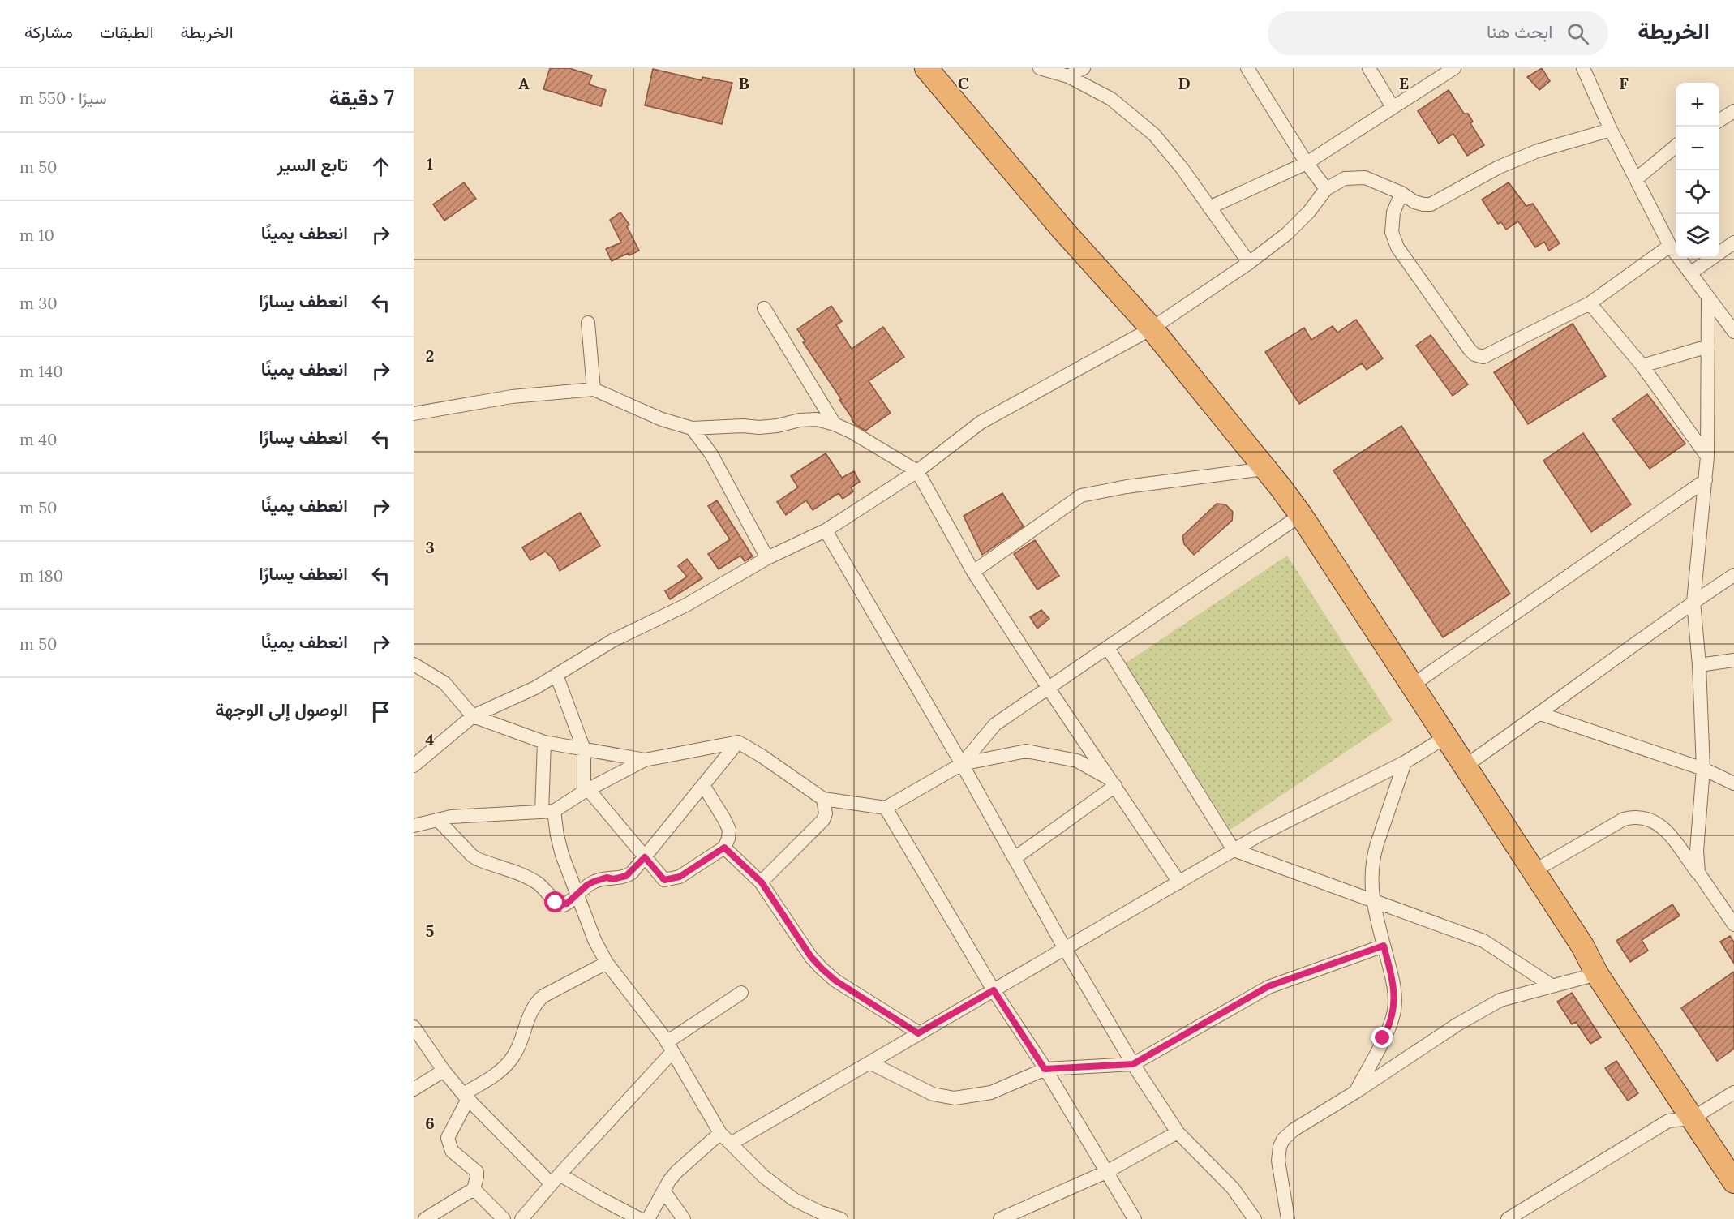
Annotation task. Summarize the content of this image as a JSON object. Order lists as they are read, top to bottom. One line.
{"page":{"header":"الخريطة","search":"ابحث هنا","nav":["الخريطة","الطبقات","مشاركة"],"heading":["7 دقيقة","سيرًا · 550 m"],"map_buttons":["+","−"],"list":[["تابع السير","50 m"],["انعطف يمينًا","10 m"],["انعطف يسارًا","30 m"],["انعطف يمينًا","140 m"],["انعطف يسارًا","40 m"],["انعطف يمينًا","50 m"],["انعطف يسارًا","180 m"],["انعطف يمينًا","50 m"],"الوصول إلى الوجهة"]},"grid":{"columns":["A","B","C","D","E","F"],"rows":["1","2","3","4","5","6"]}}
